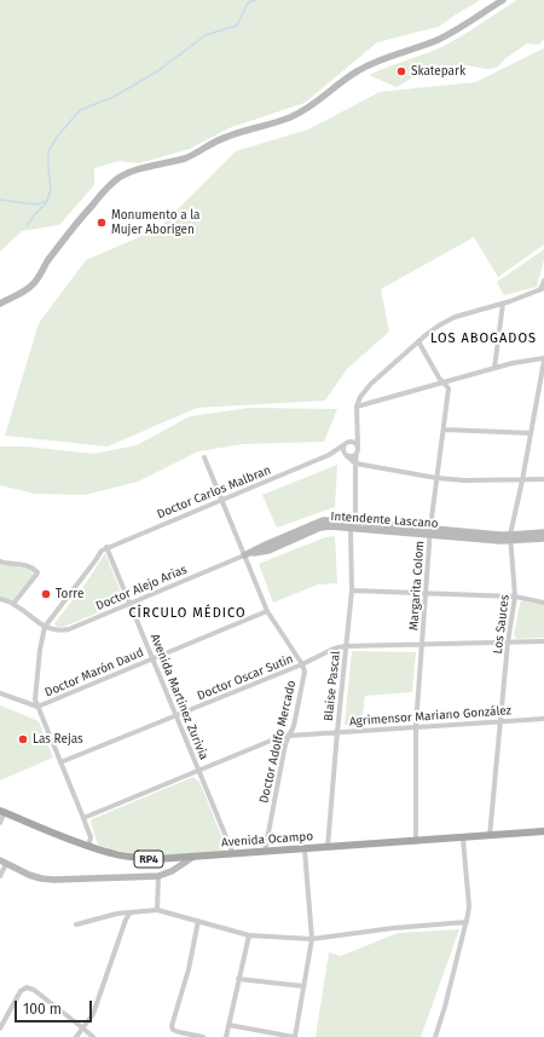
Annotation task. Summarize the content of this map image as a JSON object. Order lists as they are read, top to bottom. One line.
{"streets":{"main road":["Intendente Lascano","Avenida Ocampo","RP4"],"street":["Doctor Carlos Malbran","Margarita Colom","Doctor Alejo Arias","Los Sauces","Doctor Marón Daud","Doctor Oscar Sutin","Blaise Pascal","Avenida Martinez Zurivia","Agrimensor Mariano González","Doctor Adolfo Mercado"]},"crossings":[["Doctor Carlos Malbran","Avenida Martinez Zurivia"],["Intendente Lascano","Margarita Colom"],["Intendente Lascano","Doctor Alejo Arias"],["Intendente Lascano","Los Sauces"],["Intendente Lascano","Blaise Pascal"],["Margarita Colom","Doctor Oscar Sutin"],["Margarita Colom","Agrimensor Mariano González"],["Margarita Colom","Avenida Ocampo"],["Doctor Alejo Arias","Avenida Martinez Zurivia"],["Los Sauces","Doctor Oscar Sutin"],["Los Sauces","Agrimensor Mariano González"],["Los Sauces","Avenida Ocampo"],["Doctor Marón Daud","Avenida Martinez Zurivia"],["Doctor Oscar Sutin","Blaise Pascal"],["Doctor Oscar Sutin","Avenida Martinez Zurivia"],["Doctor Oscar Sutin","Doctor Adolfo Mercado"],["Blaise Pascal","Agrimensor Mariano González"],["Blaise Pascal","Avenida Ocampo"],["Avenida Martinez Zurivia","Agrimensor Mariano González"],["Avenida Martinez Zurivia","Avenida Ocampo"],["Agrimensor Mariano González","Doctor Adolfo Mercado"],["Doctor Adolfo Mercado","Avenida Ocampo"]],"districts":["LOS ABOGADOS","CÍRCULO MÉDICO"],"places":["Skatepark","Monumento a la Mujer Aborigen","Torre","Las Rejas"],"scale_bar":"100 m"}
